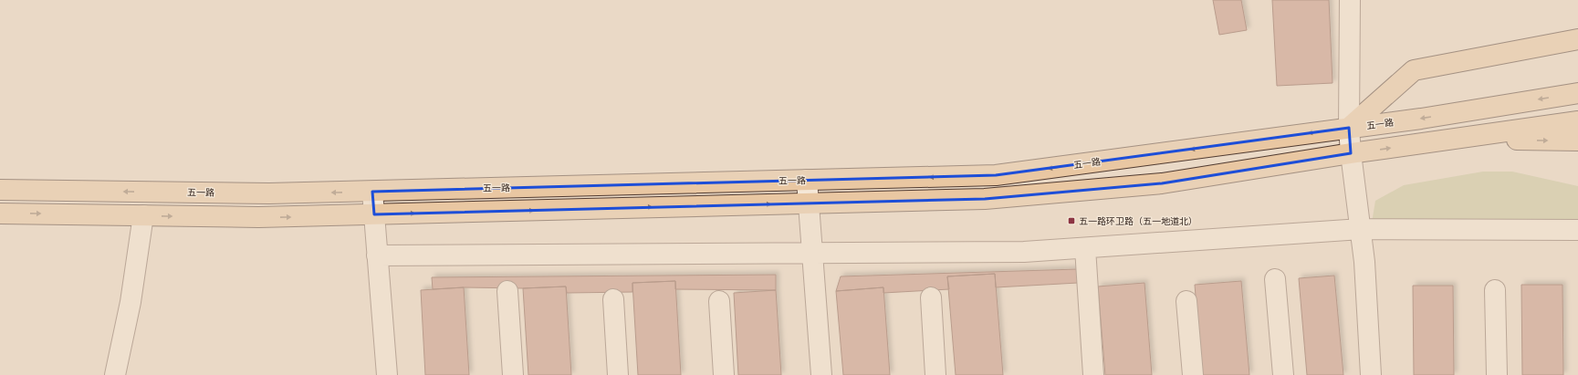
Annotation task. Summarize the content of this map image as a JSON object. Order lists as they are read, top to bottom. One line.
{"streets":{"main road":["五一路"]},"places":{"transit":["五一路环卫路（五一地道北）"]}}
